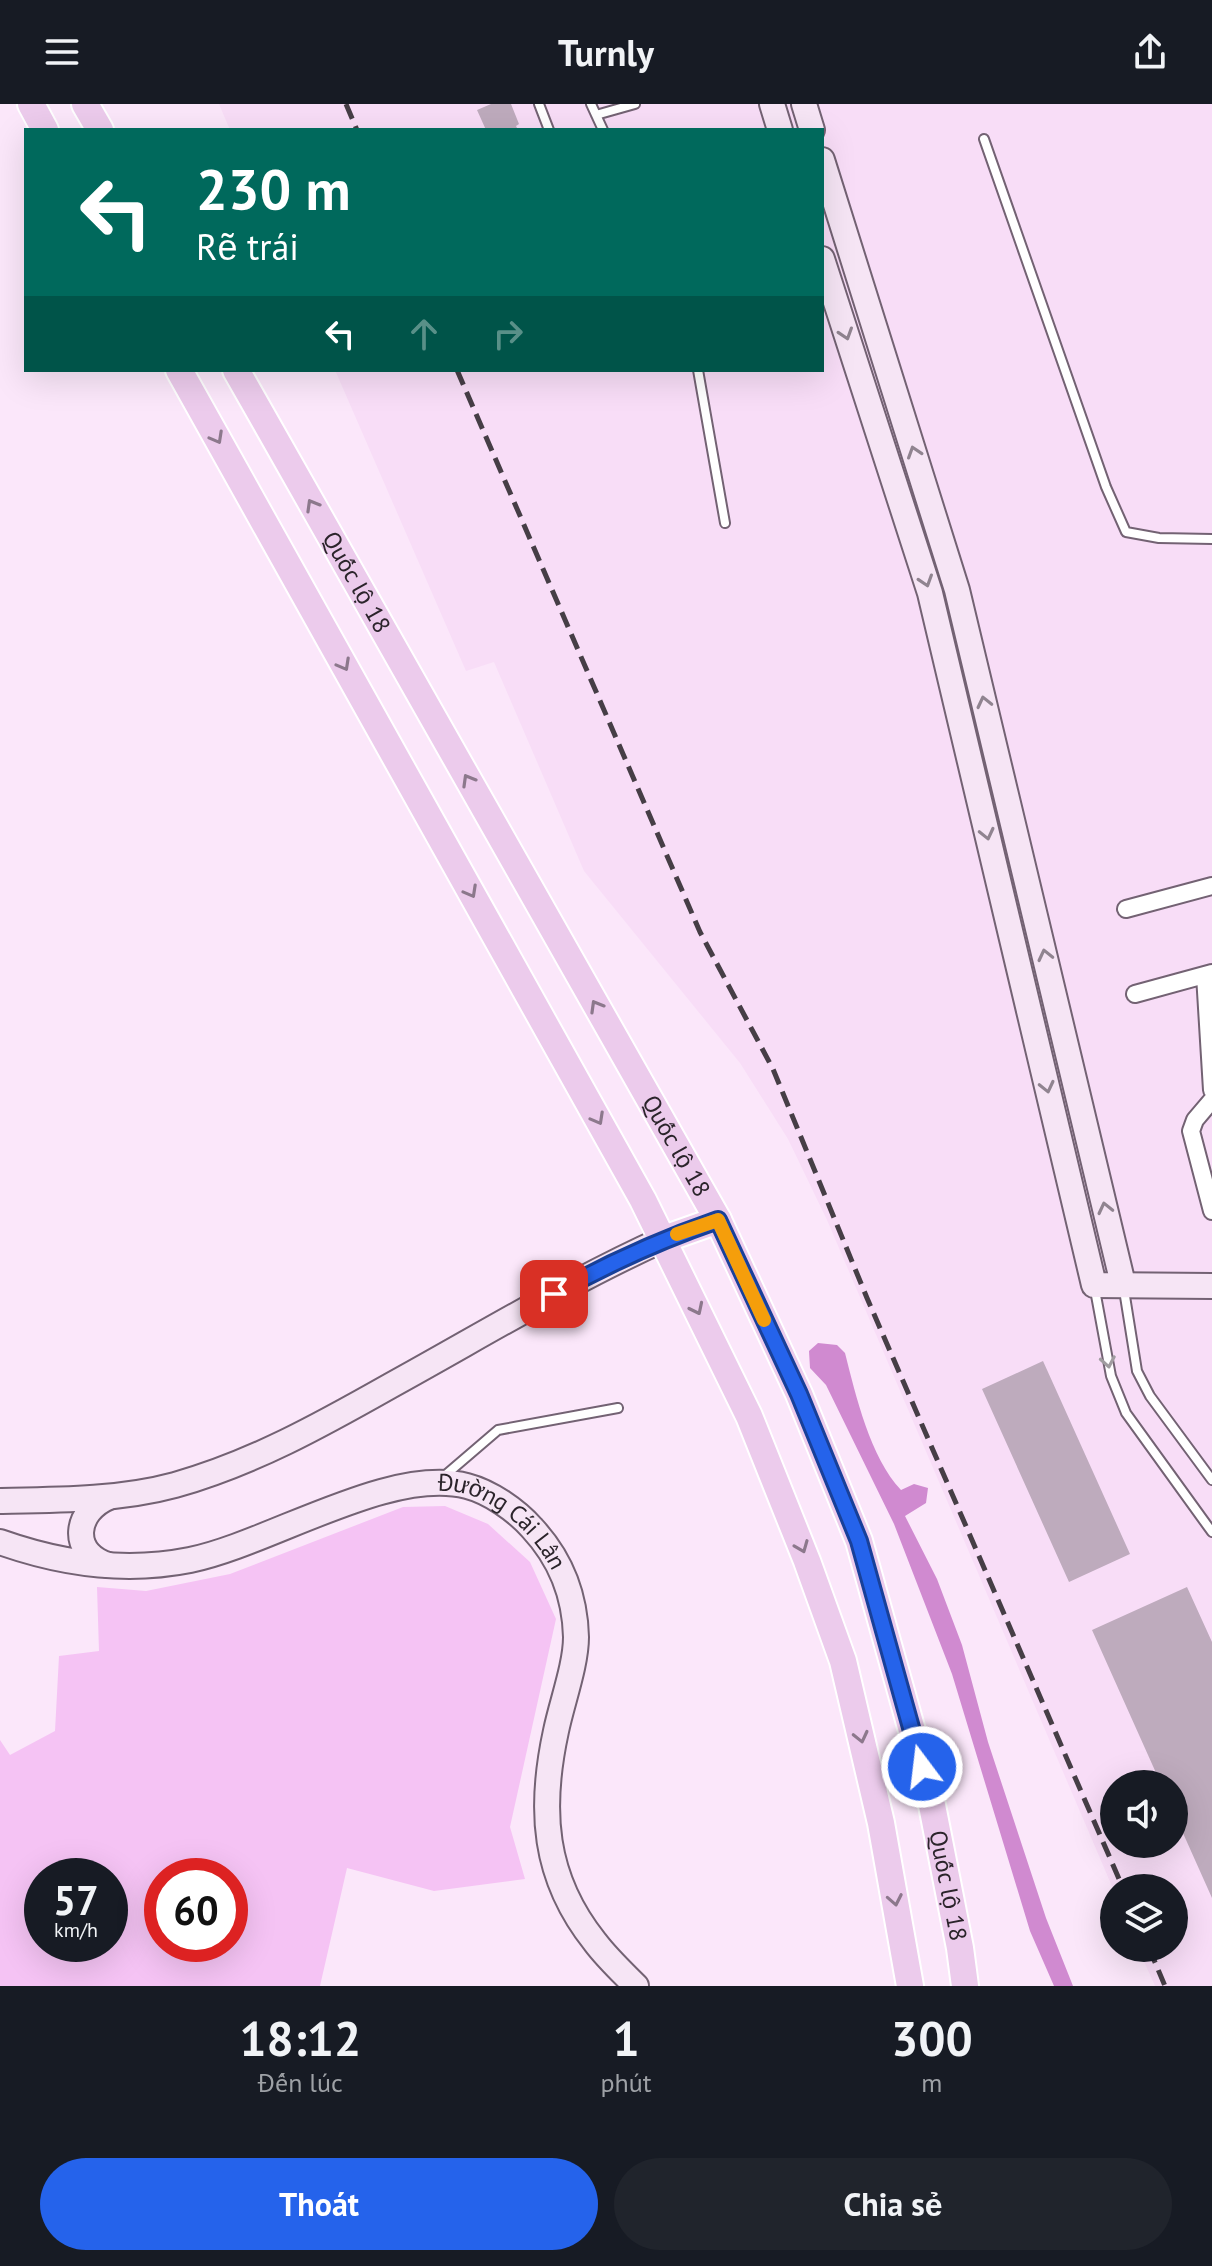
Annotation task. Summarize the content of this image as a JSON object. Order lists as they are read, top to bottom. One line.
{"streets":{"main road":["Quốc lộ 18","Đường Cái Lân"]},"page":{"header":"Turnly","turn":["230 m","Rẽ trái"],"speed":"57 km/h","limit":"60","eta":["18:12","Đến lúc","1","phút","300","m"],"buttons":["Thoát","Chia sẻ"]}}
